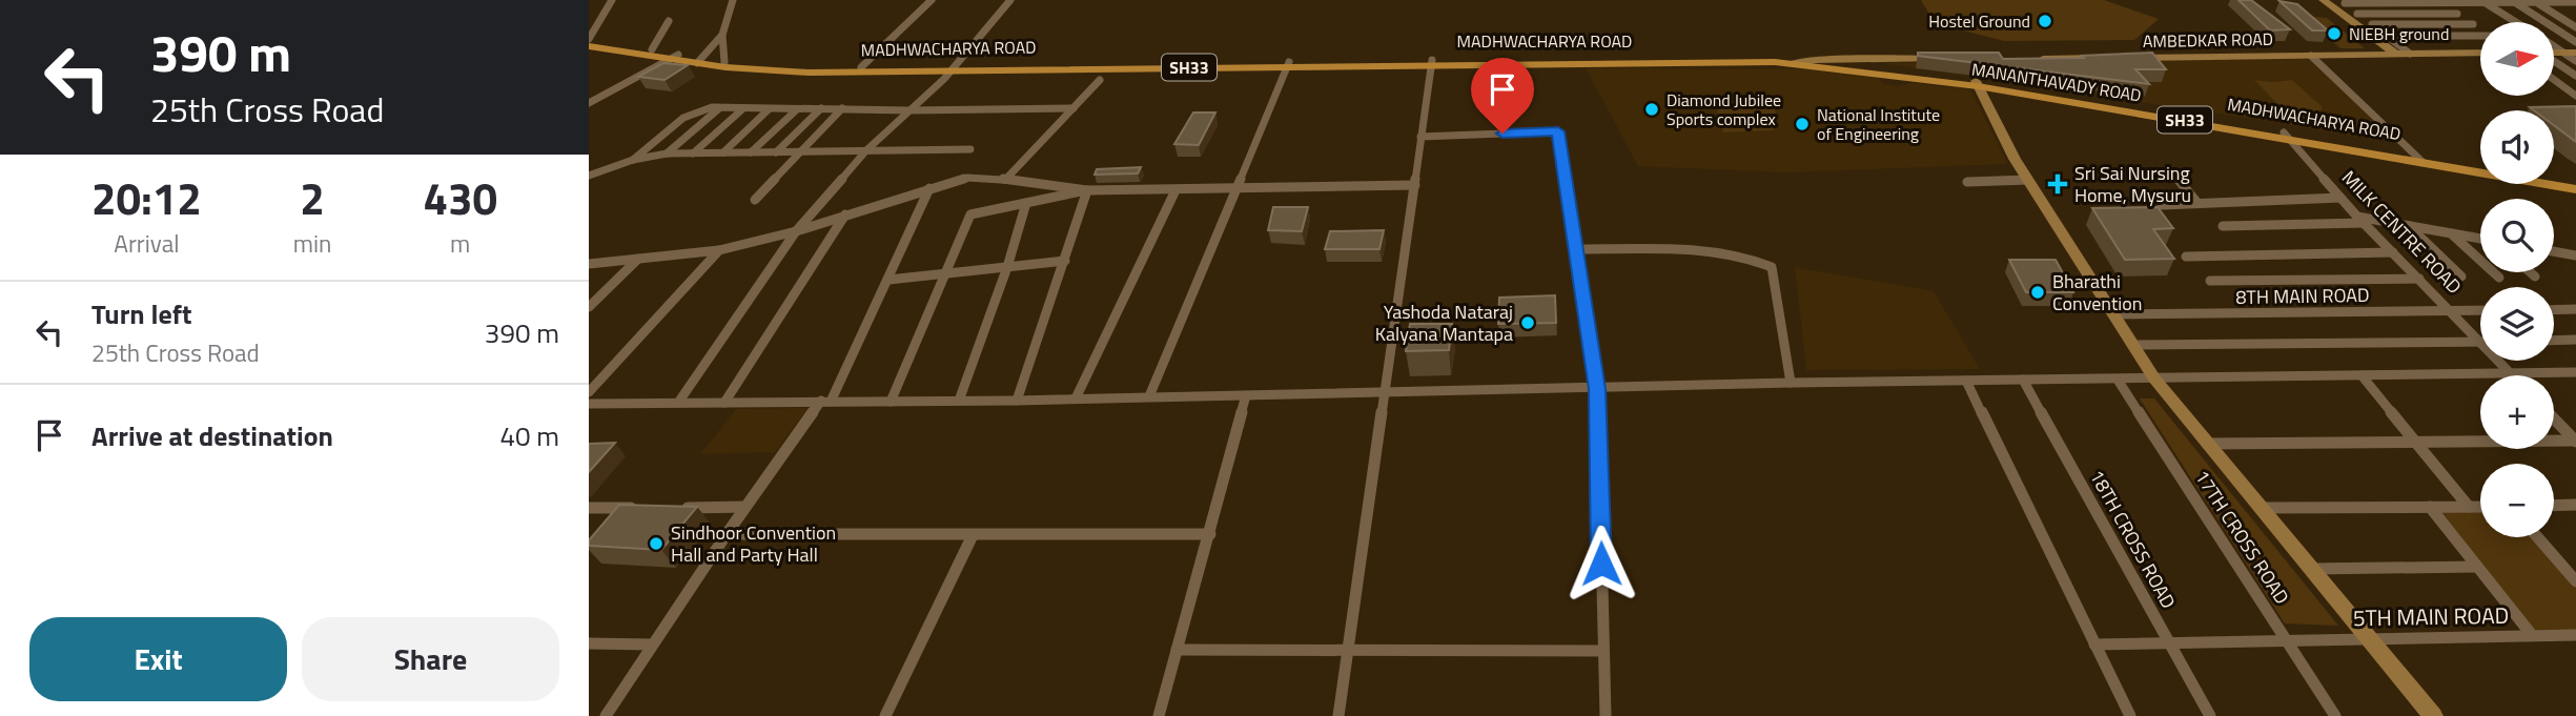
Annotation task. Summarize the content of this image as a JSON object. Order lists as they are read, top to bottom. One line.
{"streets":{"main road":["MADHWACHARYA ROAD","SH33","MANANTHAVADY ROAD"],"street":["AMBEDKAR ROAD","MILK CENTRE ROAD","8TH MAIN ROAD","17TH CROSS ROAD","18TH CROSS ROAD","5TH MAIN ROAD"]},"crossings":[["MADHWACHARYA ROAD","MANANTHAVADY ROAD"],["MANANTHAVADY ROAD","MILK CENTRE ROAD"],["MILK CENTRE ROAD","8TH MAIN ROAD"],["17TH CROSS ROAD","5TH MAIN ROAD"],["18TH CROSS ROAD","5TH MAIN ROAD"]],"places":{"other":["Hostel Ground","NIEBH ground","Diamond Jubilee Sports complex","National Institute of Engineering","Bharathi Convention","Yashoda Nataraj Kalyana Mantapa","Sindhoor Convention Hall and Party Hall"],"health":["Sri Sai Nursing Home, Mysuru"]},"north":"right","page":{"turn":["390 m","25th Cross Road"],"map_buttons":["+","−"],"eta":["20:12","Arrival","2","min","430","m"],"list":[{"name":"Turn left","note":"25th Cross Road","value":"390 m"},{"name":"Arrive at destination","value":"40 m"}],"buttons":["Exit","Share"]}}
